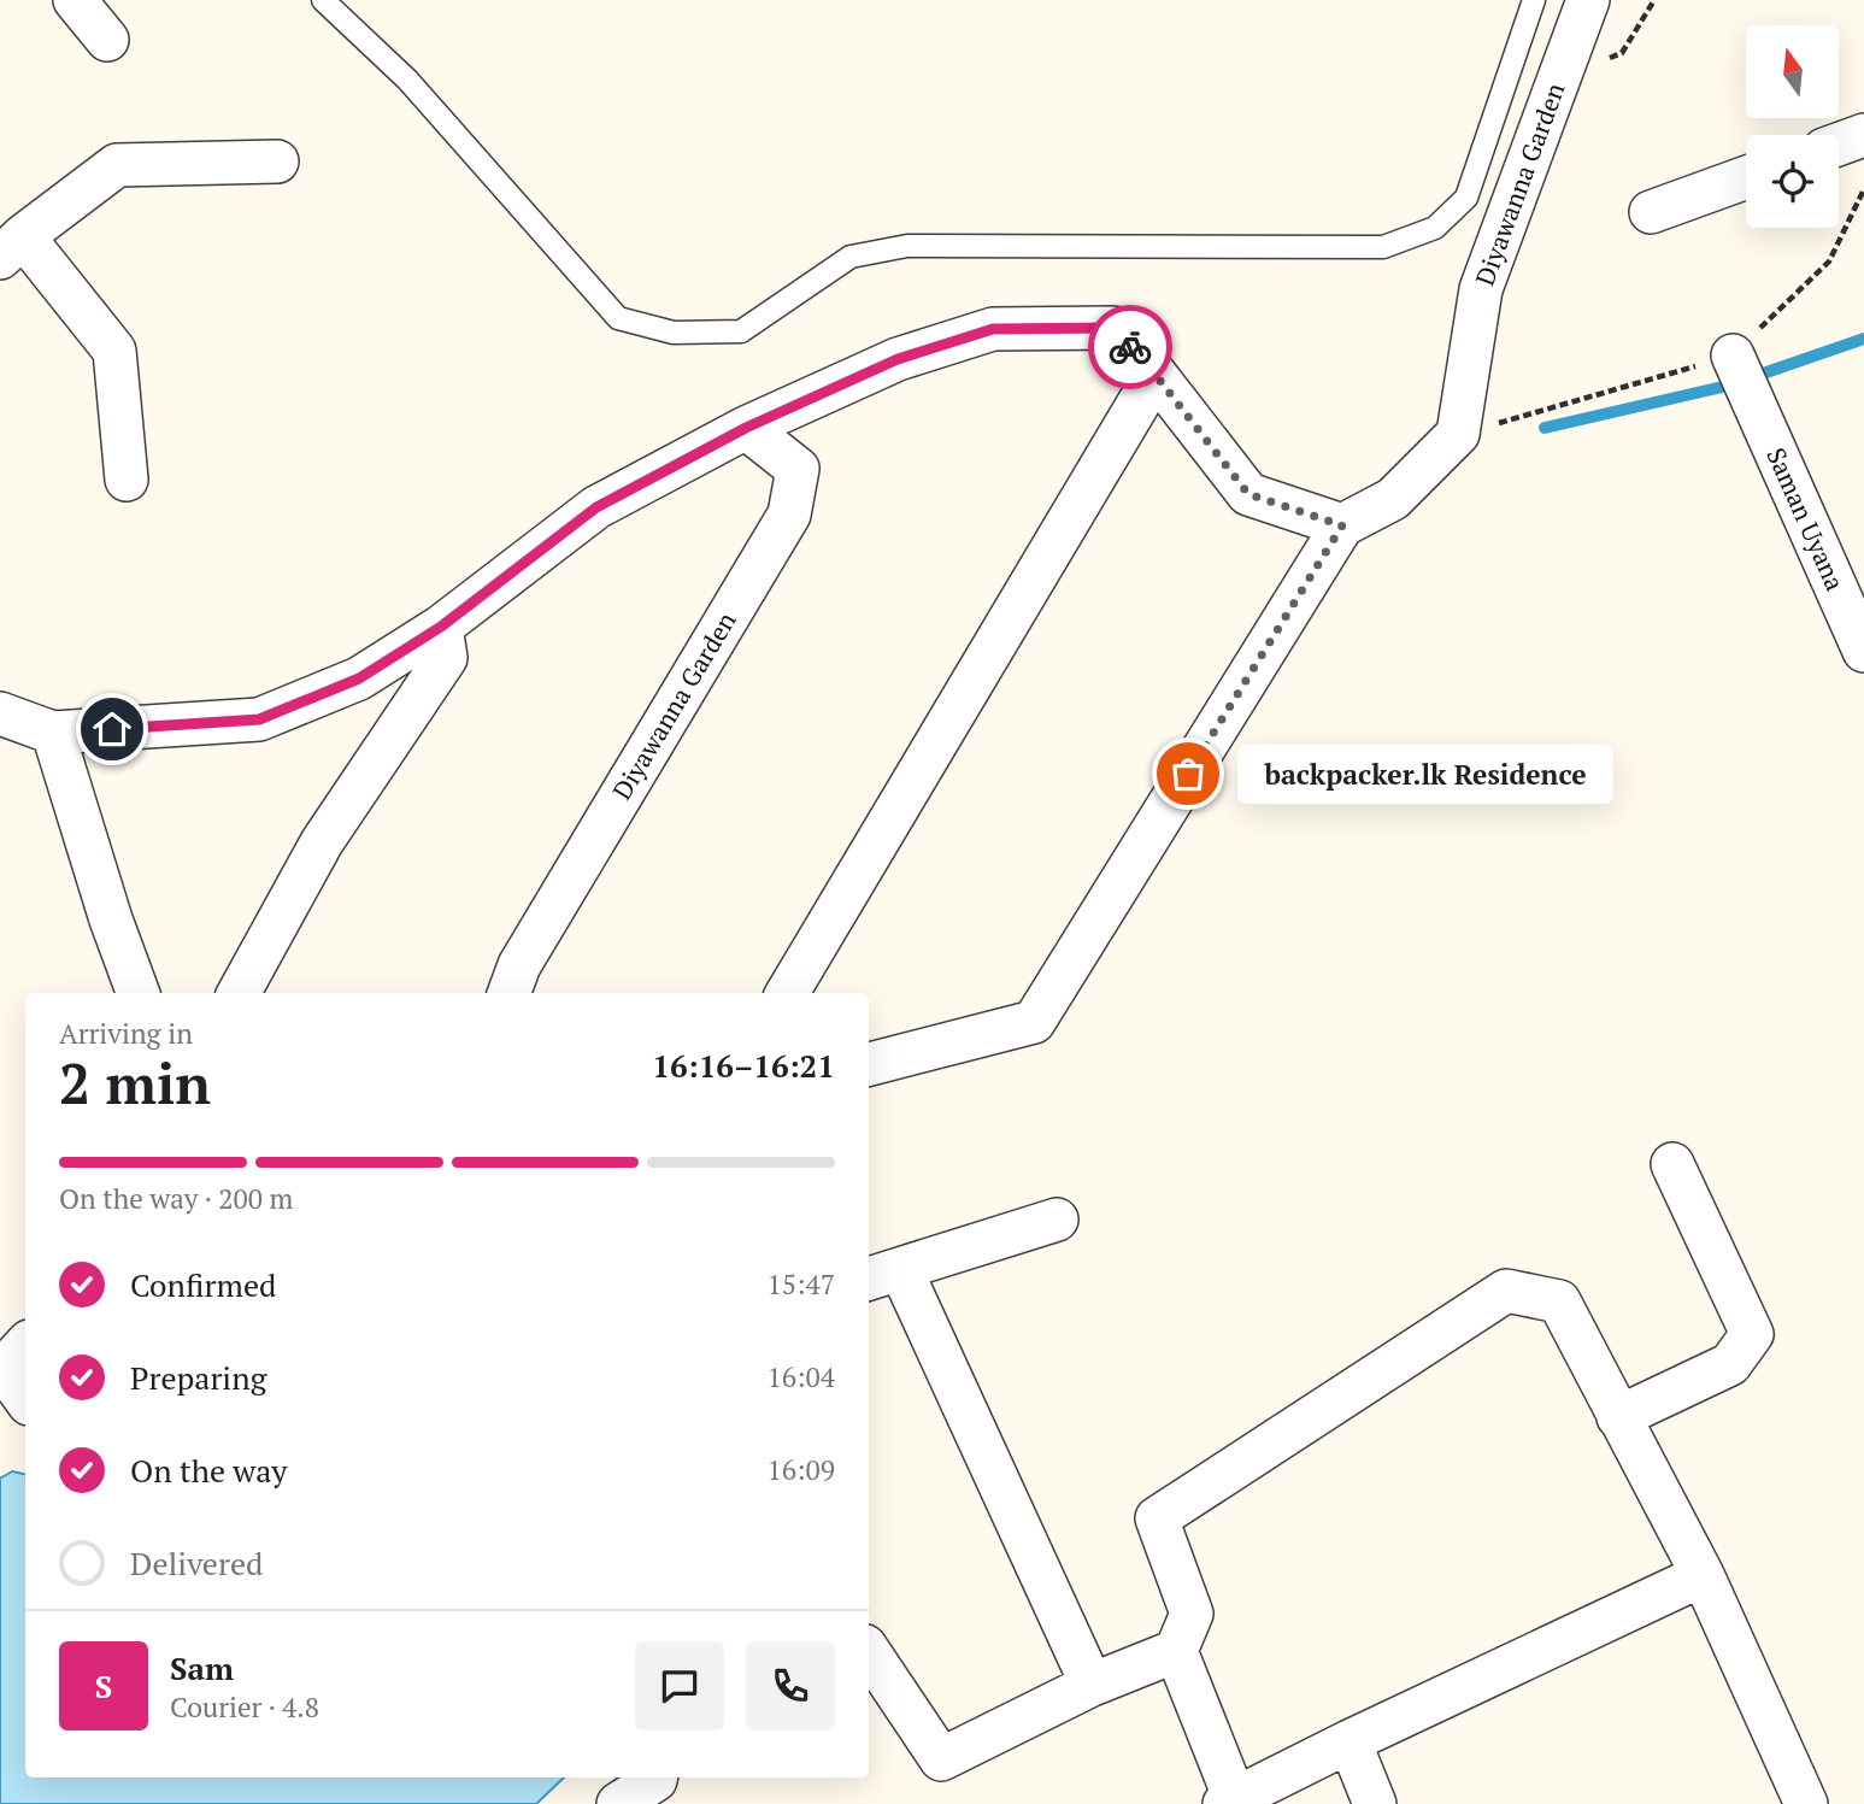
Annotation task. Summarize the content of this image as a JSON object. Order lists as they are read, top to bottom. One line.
{"streets":{"street":["Diyawanna Garden","Saman Uyana"]},"places":["backpacker.lk Residence"],"north":"top","page":{"bubble":"backpacker.lk Residence","heading":["2 min","Arriving in","16:16–16:21"],"panel":["Sam","Courier · 4.8"],"bar":"On the way · 200 m","list":[["Confirmed","15:47"],["Preparing","16:04"],["On the way","16:09"],"Delivered"],"round":"S"}}
